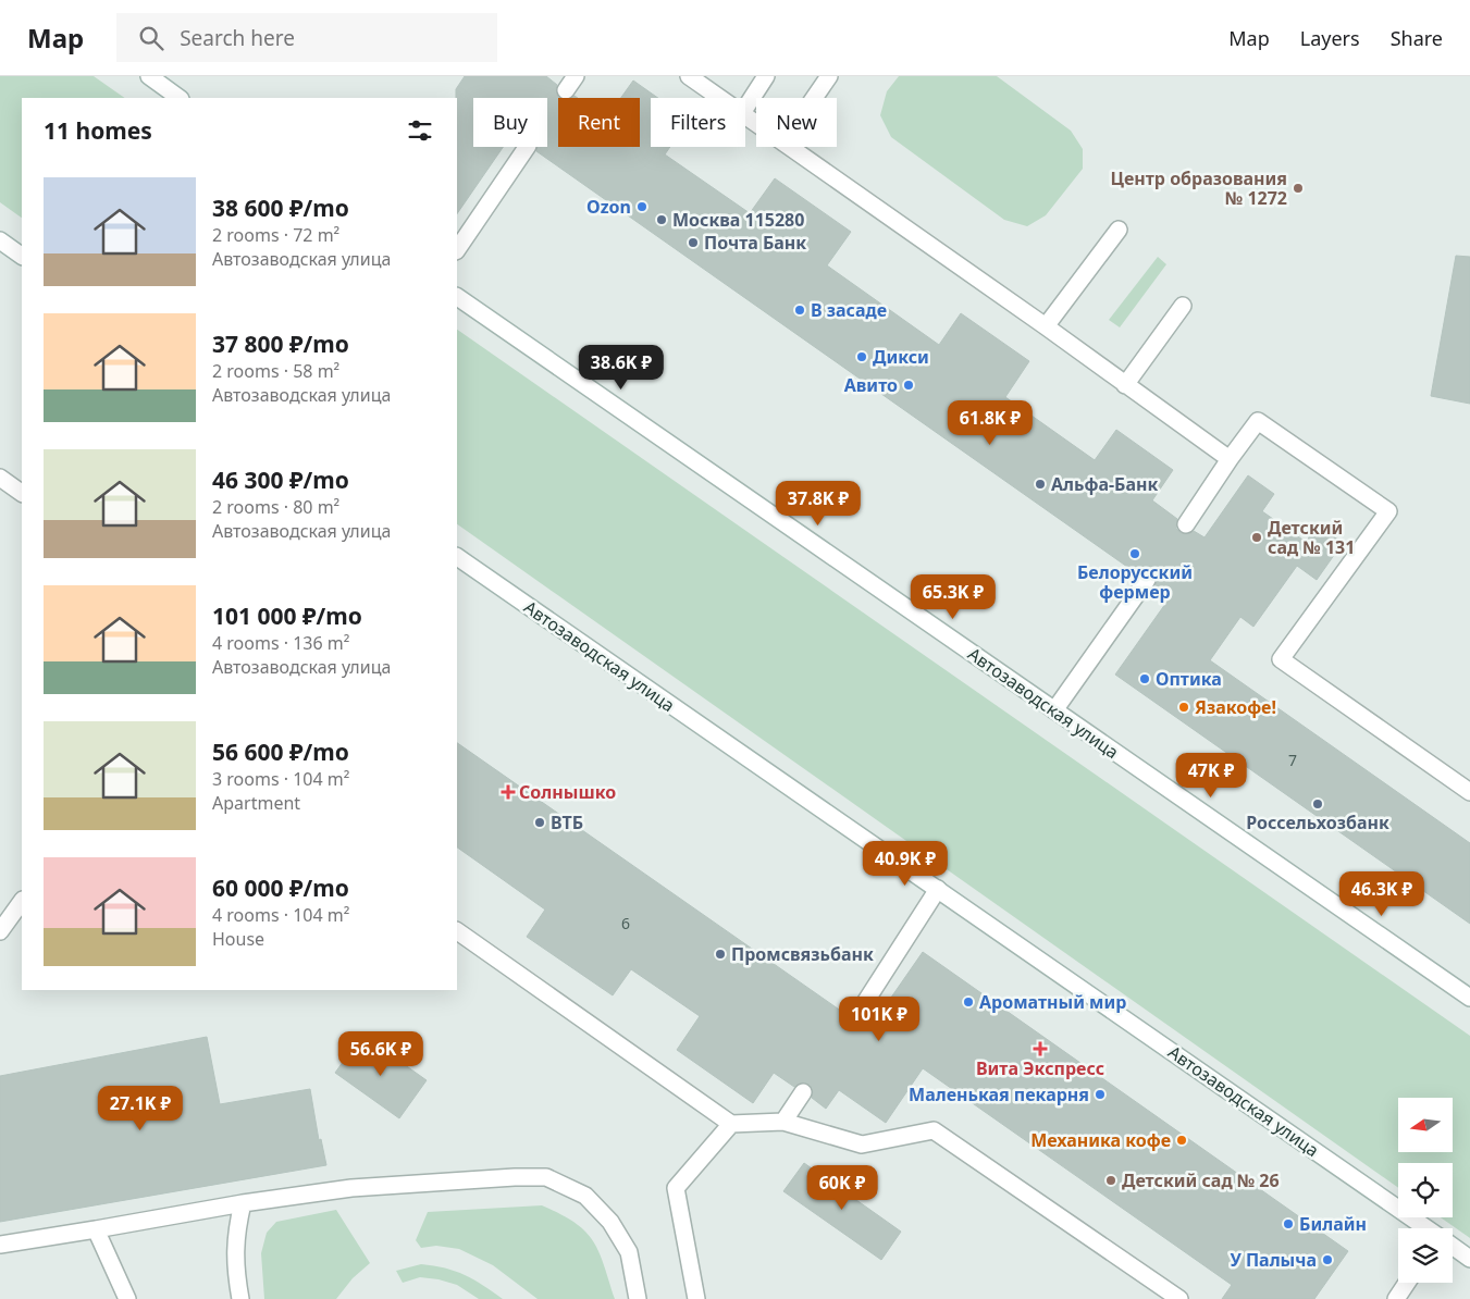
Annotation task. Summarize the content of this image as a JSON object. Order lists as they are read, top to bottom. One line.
{"streets":{"main road":["Автозаводская улица"]},"places":{"other":["Центр образования № 1272","Ozon","Москва 115280","Почта Банк","В засаде","Дикси","Авито","Альфа-Банк","Детский сад № 131","Белорусский фермер","Оптика","Язакофе!","Россельхозбанк","ВТБ","Промсвязьбанк","Ароматный мир","Маленькая пекарня","Механика кофе","Детский сад № 26","Билайн","У Палыча"],"health":["Солнышко","Вита Экспресс"]},"house_numbers":["7","6"],"north":"left","page":{"header":"Map","search":"Search here","nav":["Map","Layers","Share"],"chip":["Buy","Rent","Filters","New"],"heading":"11 homes","list":[{"name":"38 600 ₽/mo","note":"2 rooms · 72 m² · Автозаводская улица"},{"name":"37 800 ₽/mo","note":"2 rooms · 58 m² · Автозаводская улица"},{"name":"46 300 ₽/mo","note":"2 rooms · 80 m² · Автозаводская улица"},{"name":"101 000 ₽/mo","note":"4 rooms · 136 m² · Автозаводская улица"},{"name":"56 600 ₽/mo","note":"3 rooms · 104 m² · Apartment"},{"name":"60 000 ₽/mo","note":"4 rooms · 104 m² · House"}],"price":["38.6K ₽","61.8K ₽","37.8K ₽","65.3K ₽","47K ₽","40.9K ₽","46.3K ₽","101K ₽","56.6K ₽","27.1K ₽","60K ₽"]}}
